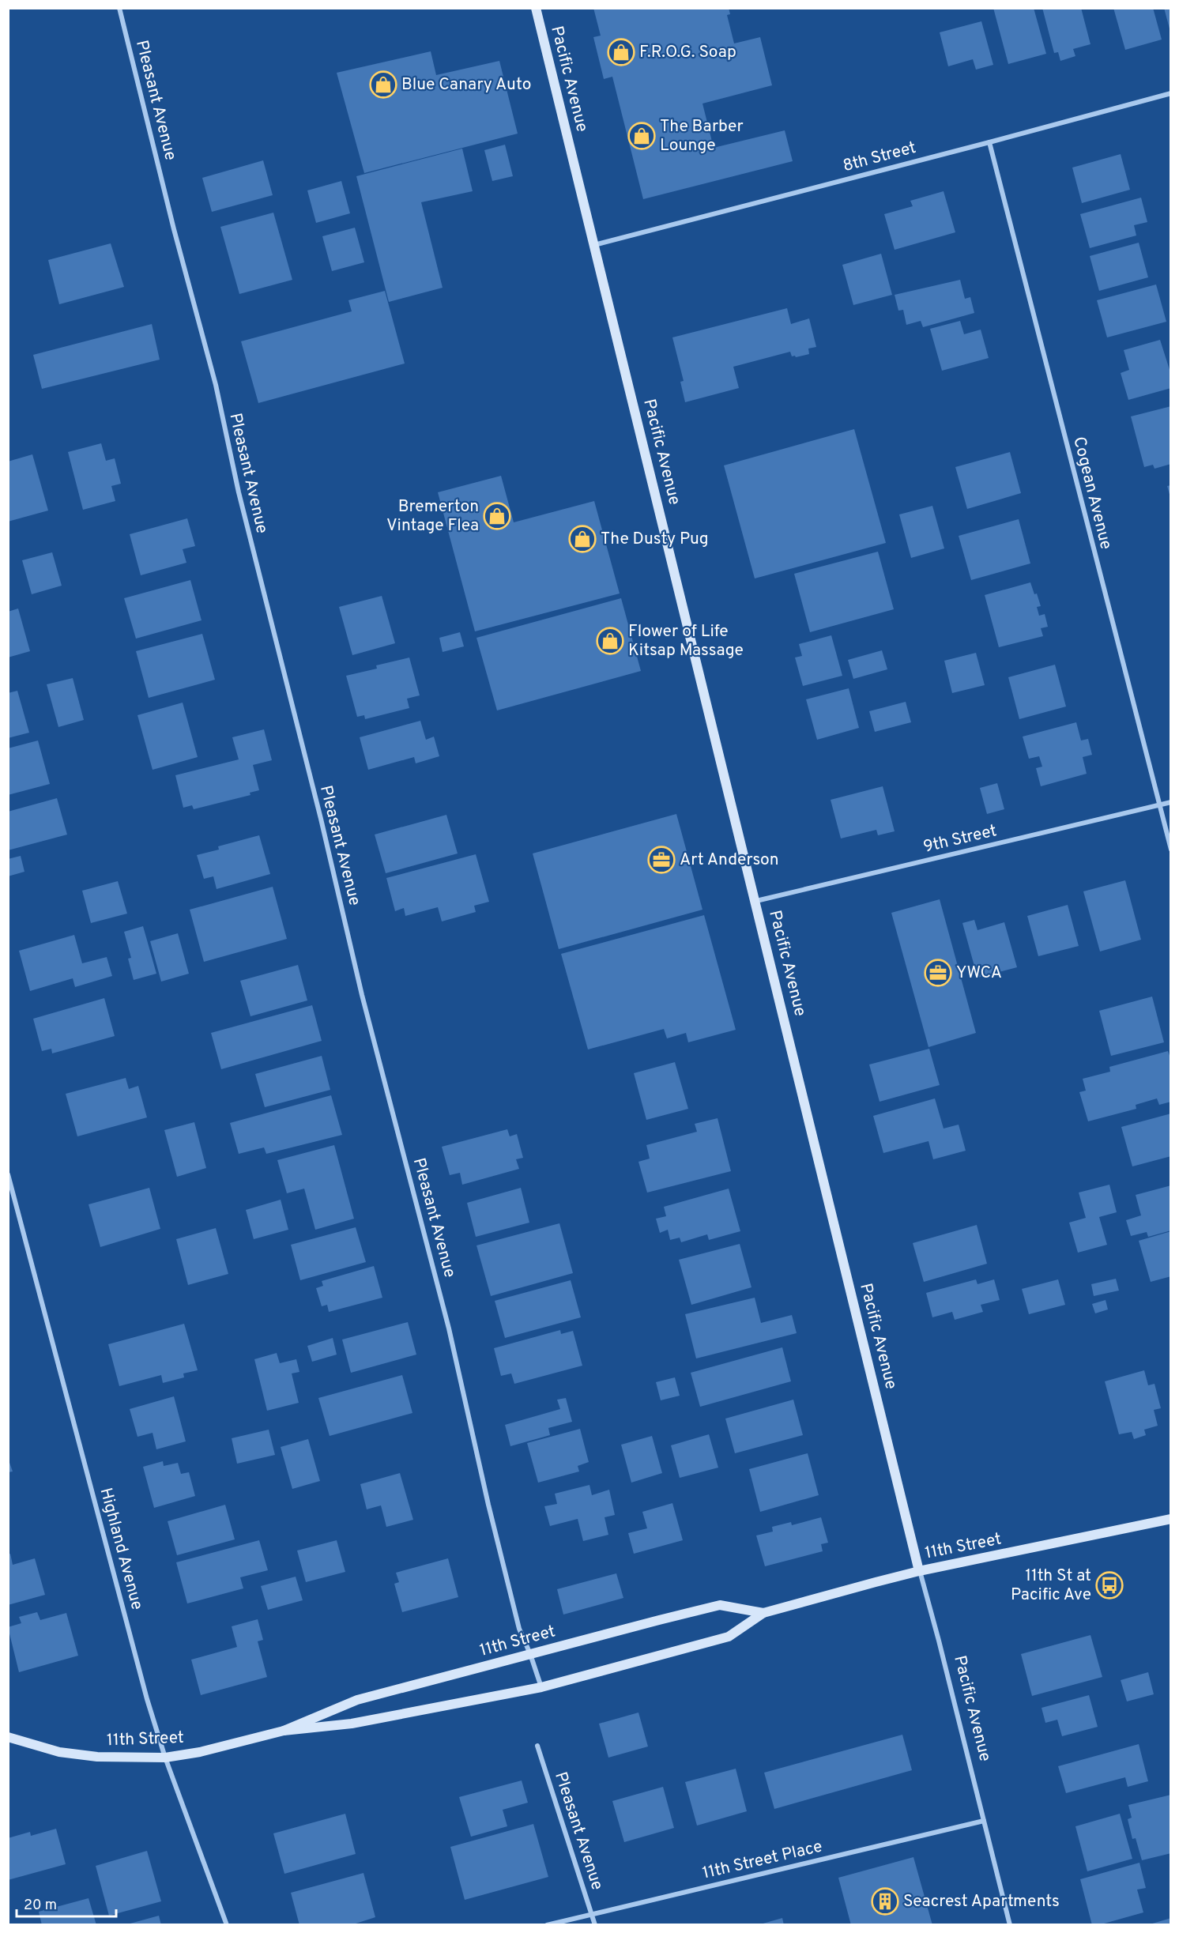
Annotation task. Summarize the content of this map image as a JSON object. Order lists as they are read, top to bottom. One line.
{"streets":{"main road":["Pacific Avenue","11th Street"],"street":["Pleasant Avenue","8th Street","Cogean Avenue","9th Street","Highland Avenue","11th Street Place"]},"crossings":[["Pacific Avenue","8th Street"],["Pacific Avenue","9th Street"],["Pacific Avenue","11th Street"],["Pacific Avenue","11th Street Place"],["Pleasant Avenue","11th Street"],["Pleasant Avenue","11th Street Place"],["8th Street","Cogean Avenue"],["Cogean Avenue","9th Street"],["11th Street","Highland Avenue"]],"places":{"shop":["F.R.O.G. Soap","Blue Canary Auto","The Barber Lounge","Bremerton Vintage Flea","The Dusty Pug","Flower of Life Kitsap Massage"],"office":["Art Anderson","YWCA"],"bus stop":["11th St at Pacific Ave"],"building":["Seacrest Apartments"]},"scale_bar":"20 m"}
